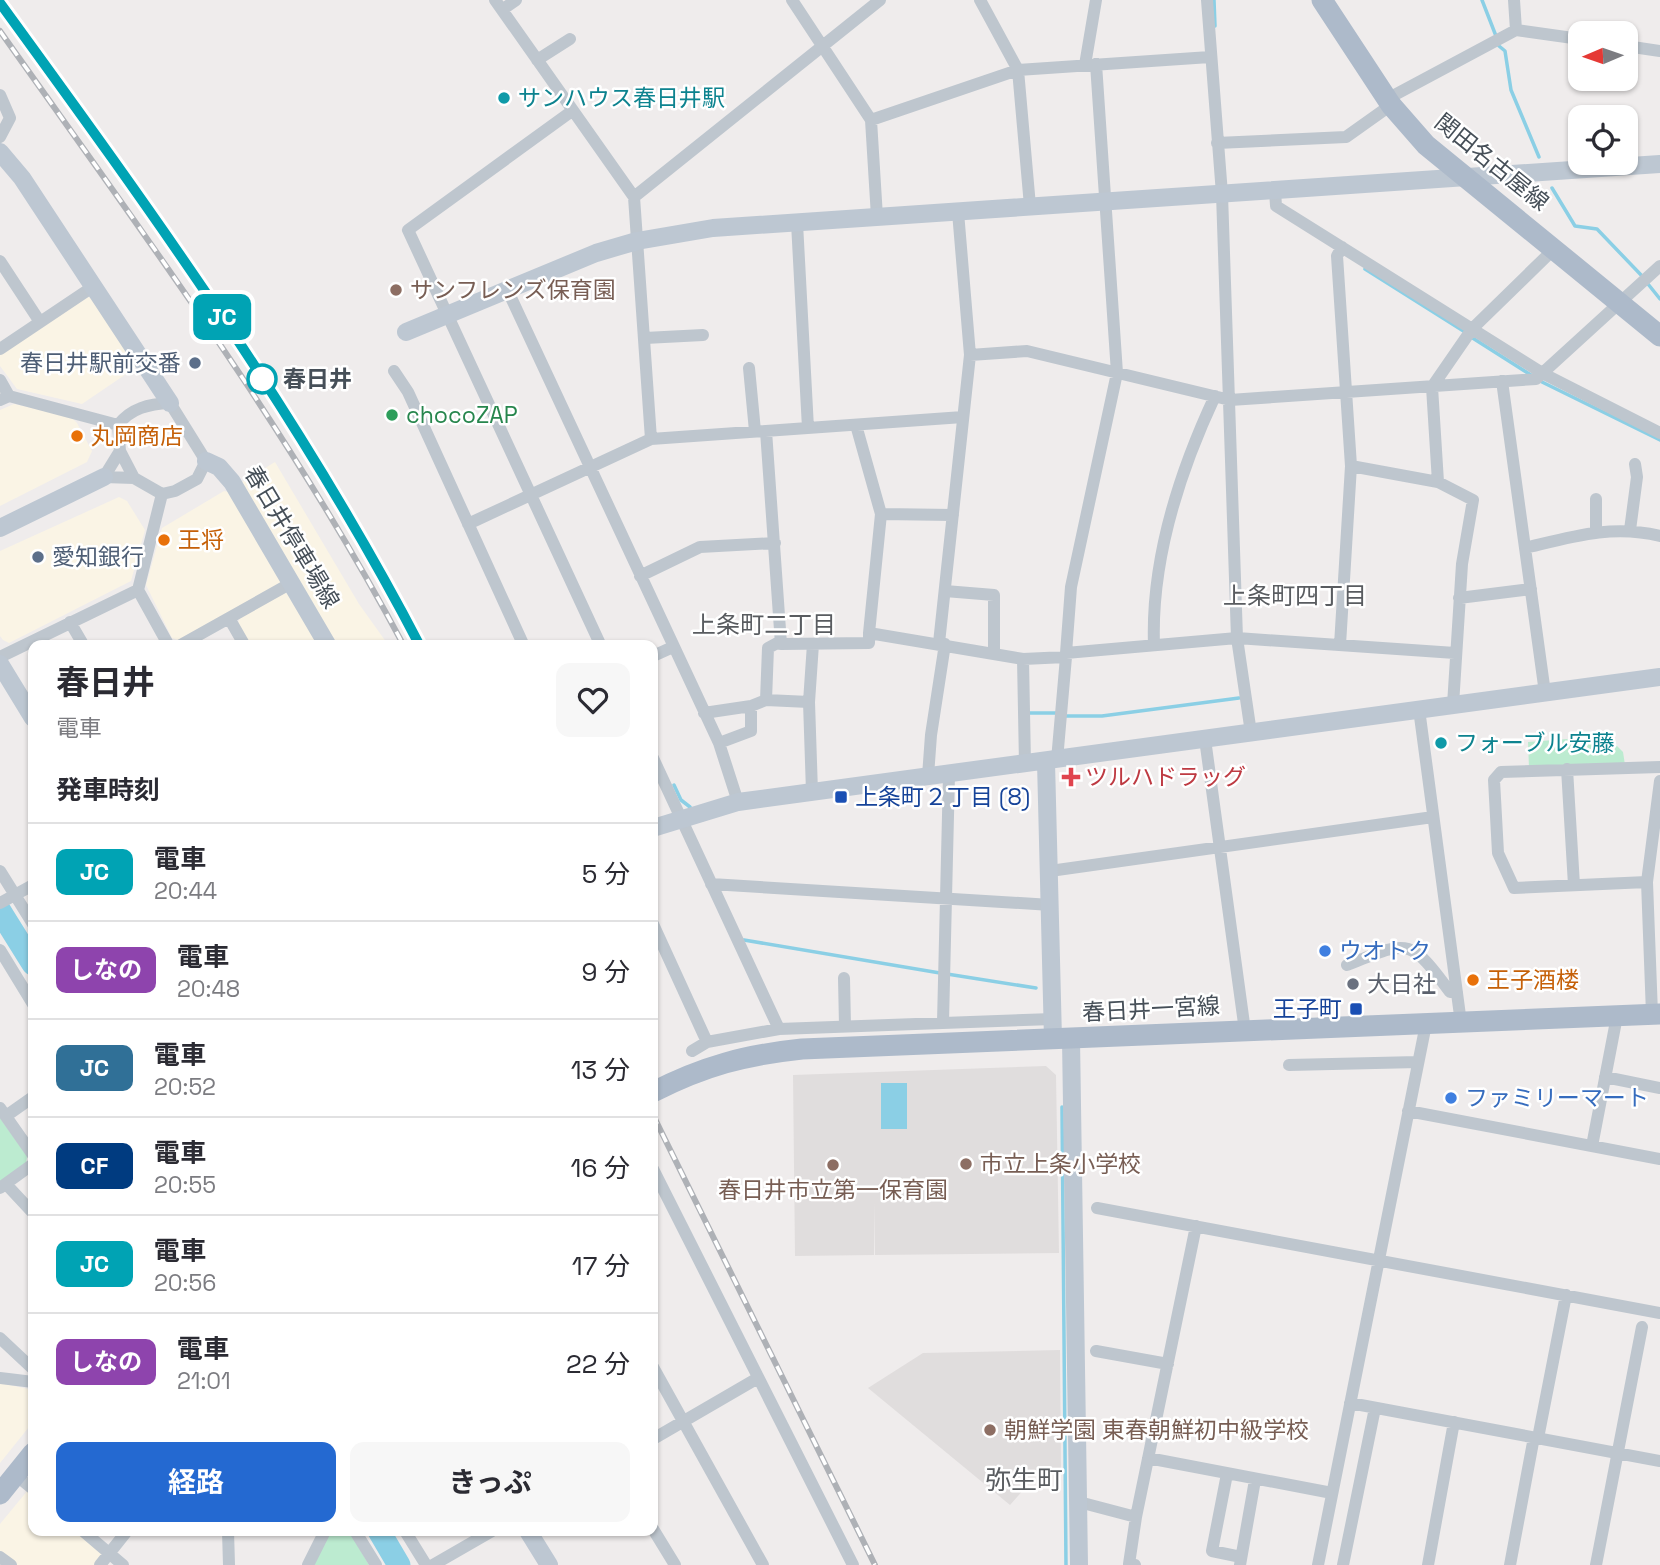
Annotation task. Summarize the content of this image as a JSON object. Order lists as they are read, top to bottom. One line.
{"streets":{"main road":["関田名古屋線","春日井一宮線"],"street":["春日井停車場線"]},"districts":["上条町四丁目","上条町二丁目","弥生町"],"places":{"other":["サンハウス春日井駅","サンフレンズ保育園","春日井駅前交番","春日井","chocoZAP","丸岡商店","王将","愛知銀行","フォーブル安藤","ウオトク","王子酒楼","大日社","ファミリーマート","市立上条小学校","春日井市立第一保育園","朝鮮学園 東春朝鮮初中級学校"],"health":["ツルハドラッグ"],"transit":["上条町２丁目 (8)","王子町"]},"north":"left","page":{"on_map":"JC","heading":[["春日井","電車"],"発車時刻"],"list":[{"mark":"JC","name":"電車","note":"20:44","value":"5 分"},{"mark":"しなの","name":"電車","note":"20:48","value":"9 分"},{"mark":"JC","name":"電車","note":"20:52","value":"13 分"},{"mark":"CF","name":"電車","note":"20:55","value":"16 分"},{"mark":"JC","name":"電車","note":"20:56","value":"17 分"},{"mark":"しなの","name":"電車","note":"21:01","value":"22 分"}],"buttons":["経路","きっぷ"]}}
